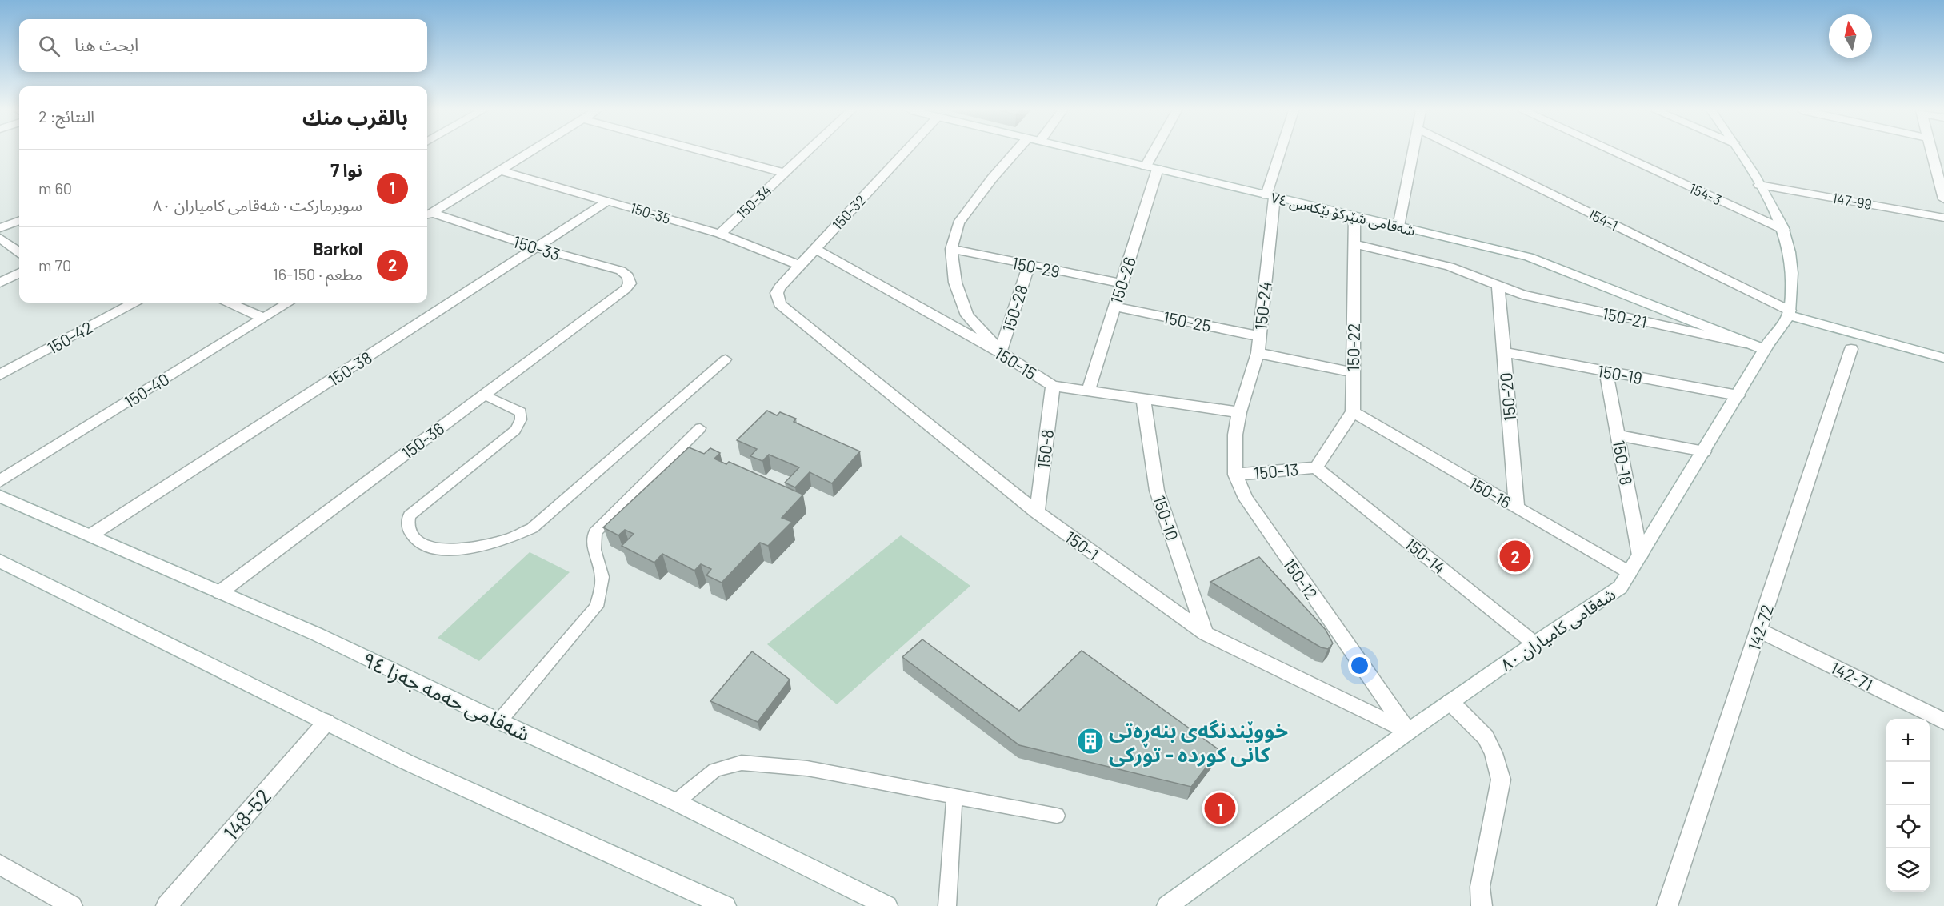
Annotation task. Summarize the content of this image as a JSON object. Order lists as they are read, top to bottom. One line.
{"streets":{"street":["154-3","147-99","150-34","150-32","150-35","شەقامی شێرکۆ بێکەس ٧٤","154-1","150-33","150-29","150-26","150-24","150-28","150-21","150-25","150-42","150-22","150-15","150-38","150-19","150-40","150-20","150-36","150-8","150-18","150-13","150-16","150-10","150-1","150-14","150-12","142-72","شەقامی کامیاران ٨٠","142-71","شەقامی حەمە جەزا ٩٤","148-52"]},"crossings":[["154-3","شەقامی کامیاران ٨٠"],["147-99","شەقامی کامیاران ٨٠"],["150-34","150-35"],["150-32","150-35"],["150-32","150-15"],["150-32","150-1"],["150-35","150-38"],["شەقامی شێرکۆ بێکەس ٧٤","150-26"],["شەقامی شێرکۆ بێکەس ٧٤","150-24"],["شەقامی شێرکۆ بێکەس ٧٤","150-21"],["شەقامی شێرکۆ بێکەس ٧٤","150-22"],["شەقامی شێرکۆ بێکەس ٧٤","شەقامی کامیاران ٨٠"],["154-1","شەقامی کامیاران ٨٠"],["150-33","150-38"],["150-33","150-36"],["150-29","150-26"],["150-29","150-28"],["150-26","150-25"],["150-26","150-15"],["150-24","150-25"],["150-24","150-15"],["150-24","150-12"],["150-28","150-15"],["150-21","150-22"],["150-21","150-20"],["150-21","شەقامی کامیاران ٨٠"],["150-22","150-16"],["150-15","150-8"],["150-15","150-10"],["150-15","150-12"],["150-38","شەقامی حەمە جەزا ٩٤"],["150-19","150-20"],["150-19","150-18"],["150-19","شەقامی کامیاران ٨٠"],["150-20","150-16"],["150-36","شەقامی حەمە جەزا ٩٤"],["150-8","150-1"],["150-18","شەقامی کامیاران ٨٠"],["150-13","150-14"],["150-13","150-12"],["150-16","شەقامی کامیاران ٨٠"],["150-10","150-1"],["150-1","150-12"],["150-1","شەقامی کامیاران ٨٠"],["150-14","شەقامی کامیاران ٨٠"],["150-12","شەقامی کامیاران ٨٠"],["142-72","142-71"]],"places":{"building":["خووێندنگەی بنەڕەتی کانی کوردە - تورکی"]},"north":"top","page":{"search":"ابحث هنا","heading":["بالقرب منك","النتائج: 2"],"list":[{"mark":"1","name":"نوا 7","note":"سوبرماركت · شەقامی کامیاران ٨٠","value":"60 m"},{"mark":"2","name":"Barkol","note":"مطعم · 150-16","value":"70 m"}],"pins":["2","1"],"map_buttons":["+","−"]}}
